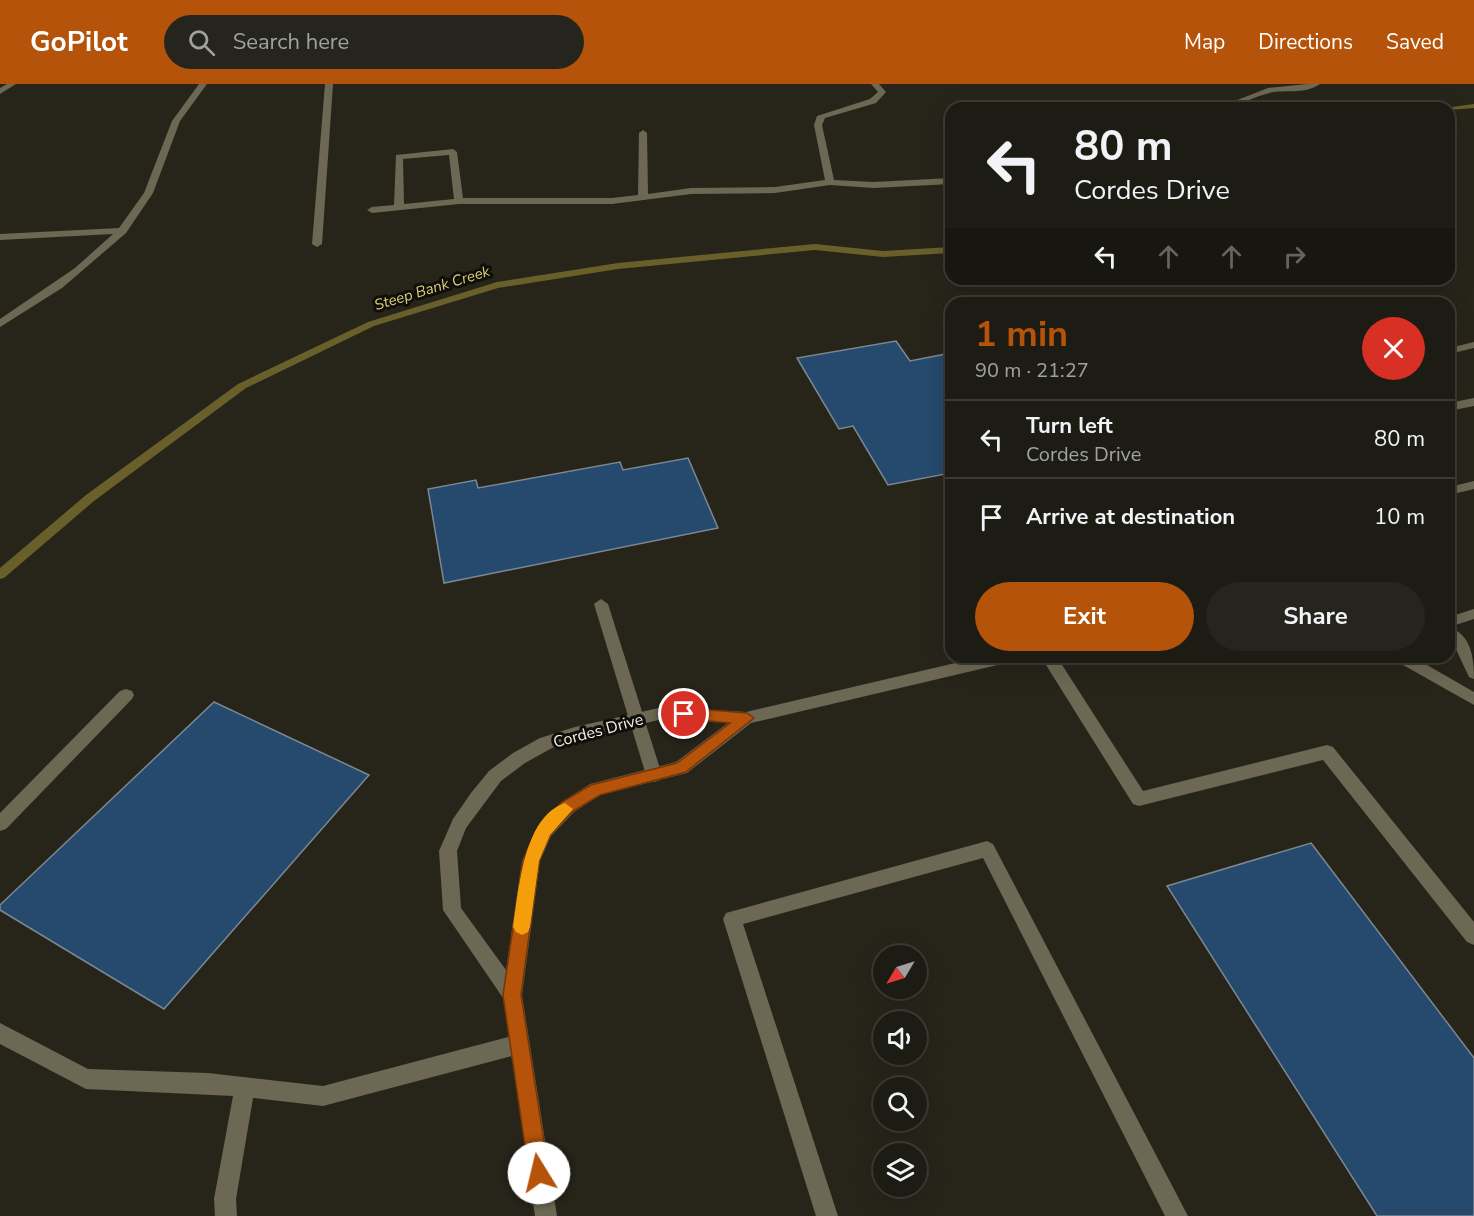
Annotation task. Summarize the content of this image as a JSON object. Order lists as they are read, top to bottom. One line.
{"streets":{"street":["Cordes Drive"]},"water":["Steep Bank Creek"],"north":"bottom left","page":{"header":"GoPilot","search":"Search here","nav":["Map","Directions","Saved"],"turn":["80 m","Cordes Drive"],"heading":["1 min","90 m · 21:27"],"list":[{"name":"Turn left","note":"Cordes Drive","value":"80 m"},{"name":"Arrive at destination","value":"10 m"}],"buttons":["Exit","Share"]}}
